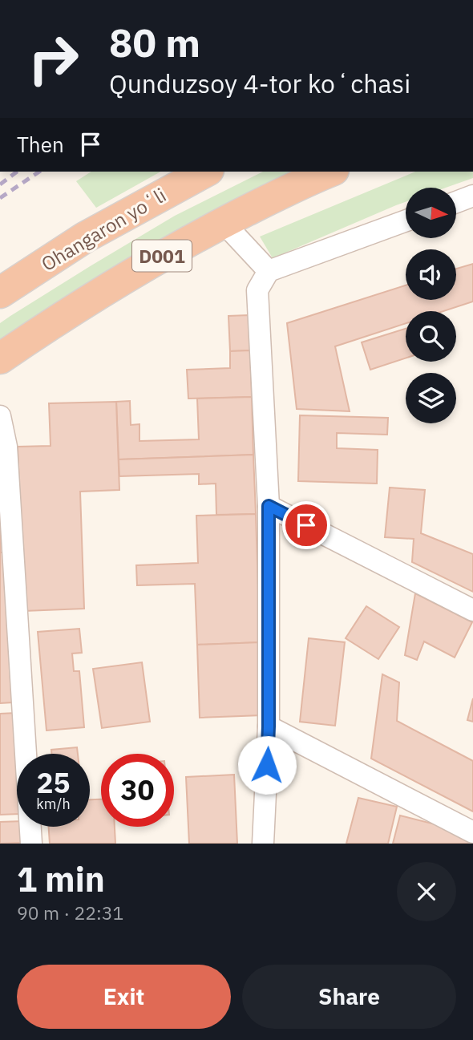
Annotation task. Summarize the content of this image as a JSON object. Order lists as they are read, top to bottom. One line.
{"streets":{"highway":["Ohangaron yoʻli","D001"]},"north":"right","page":{"turn":["80 m","Qunduzsoy 4-tor koʻchasi"],"then":"Then","speed":"25 km/h","limit":"30","heading":["1 min","90 m · 22:31"],"buttons":["Exit","Share"]}}
